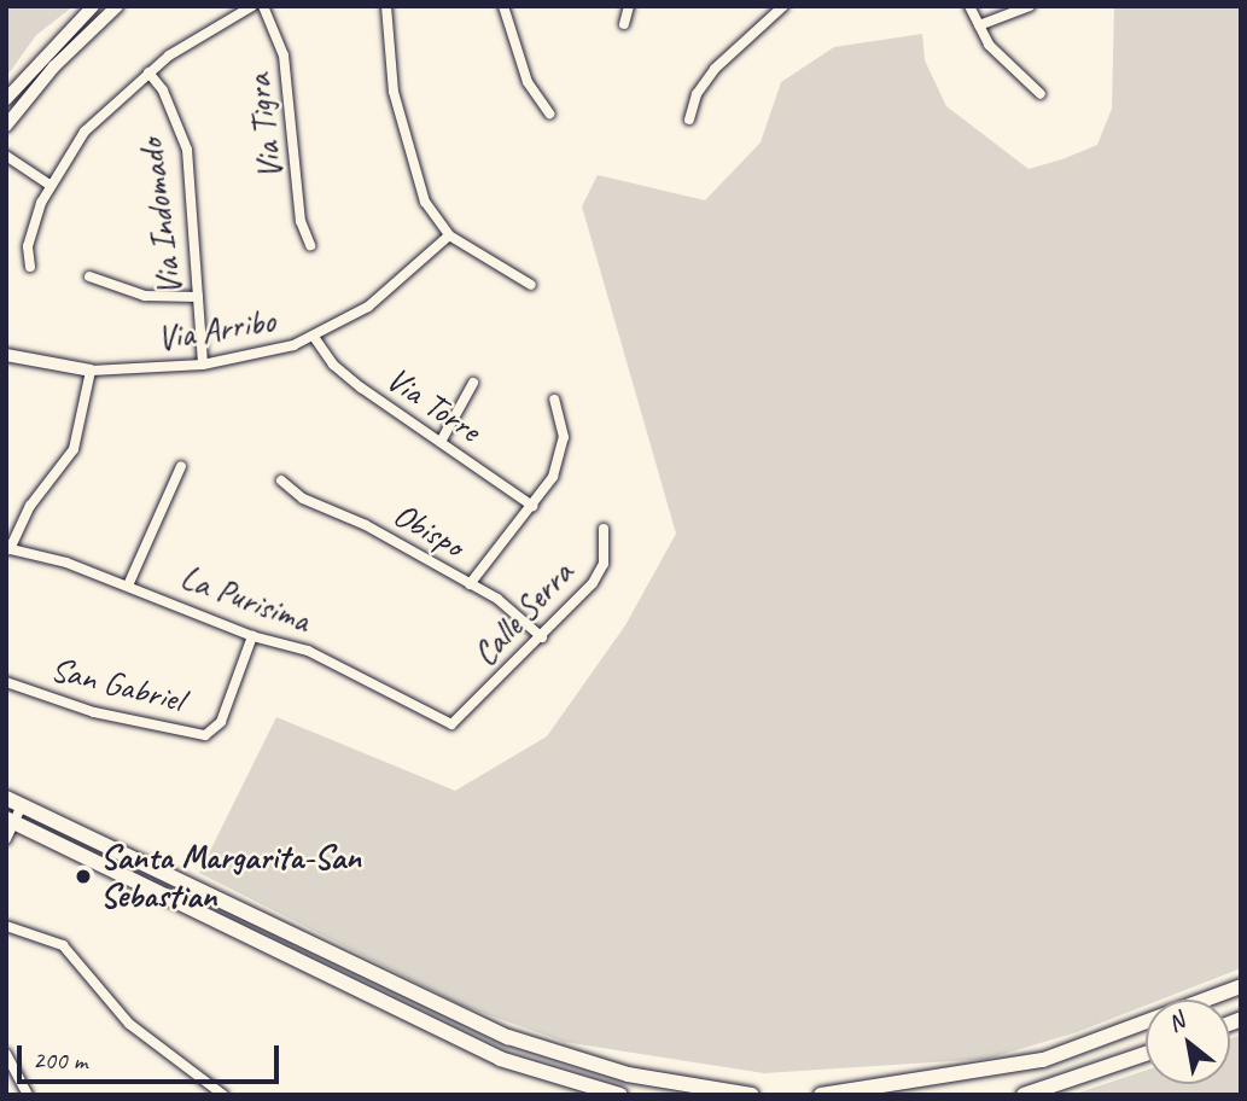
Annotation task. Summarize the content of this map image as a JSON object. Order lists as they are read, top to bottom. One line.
{"streets":{"street":["Via Tigra","Via Indomado","Via Arribo","Via Torre","Obispo","La Purisima","Calle Serra","San Gabriel"]},"crossings":[["Via Indomado","Via Arribo"],["Via Arribo","Via Torre"],["Obispo","Calle Serra"],["La Purisima","Calle Serra"],["La Purisima","San Gabriel"]],"places":["Santa Margarita-San Sebastian"],"scale_bar":"200 m","north":"top left"}
